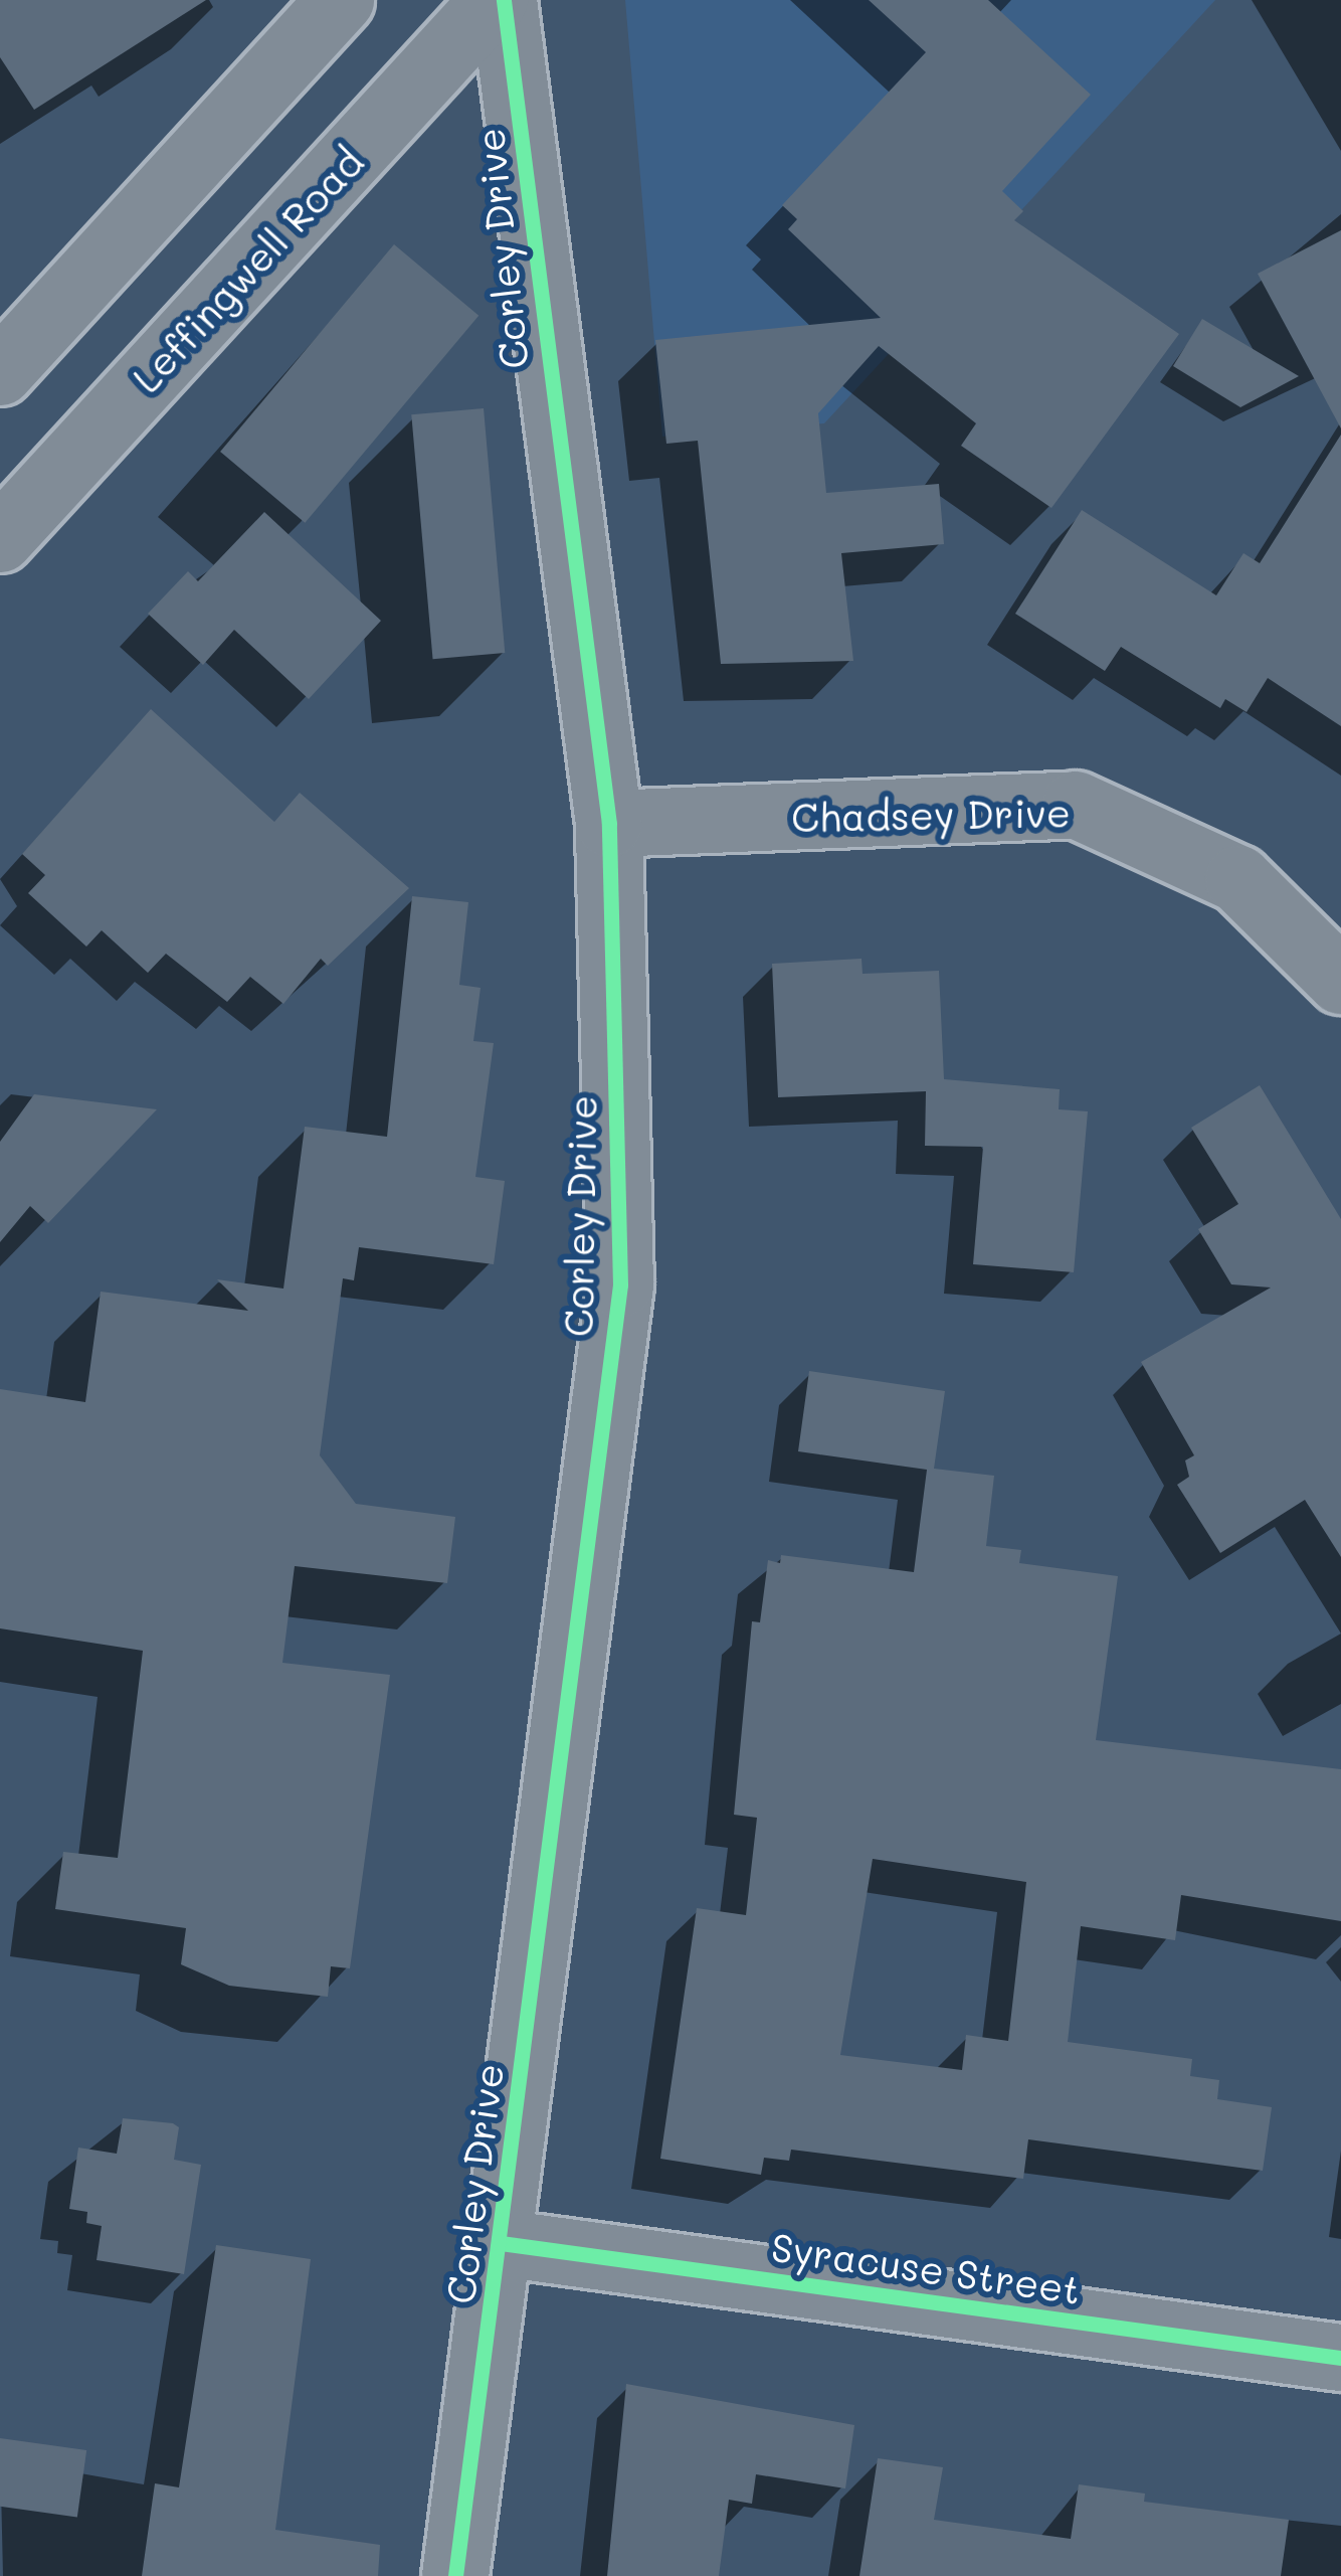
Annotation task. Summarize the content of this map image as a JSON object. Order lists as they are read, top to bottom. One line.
{"streets":{"street":["Corley Drive","Leffingwell Road","Chadsey Drive","Syracuse Street"]},"crossings":[["Corley Drive","Leffingwell Road"],["Corley Drive","Chadsey Drive"],["Corley Drive","Syracuse Street"]]}
